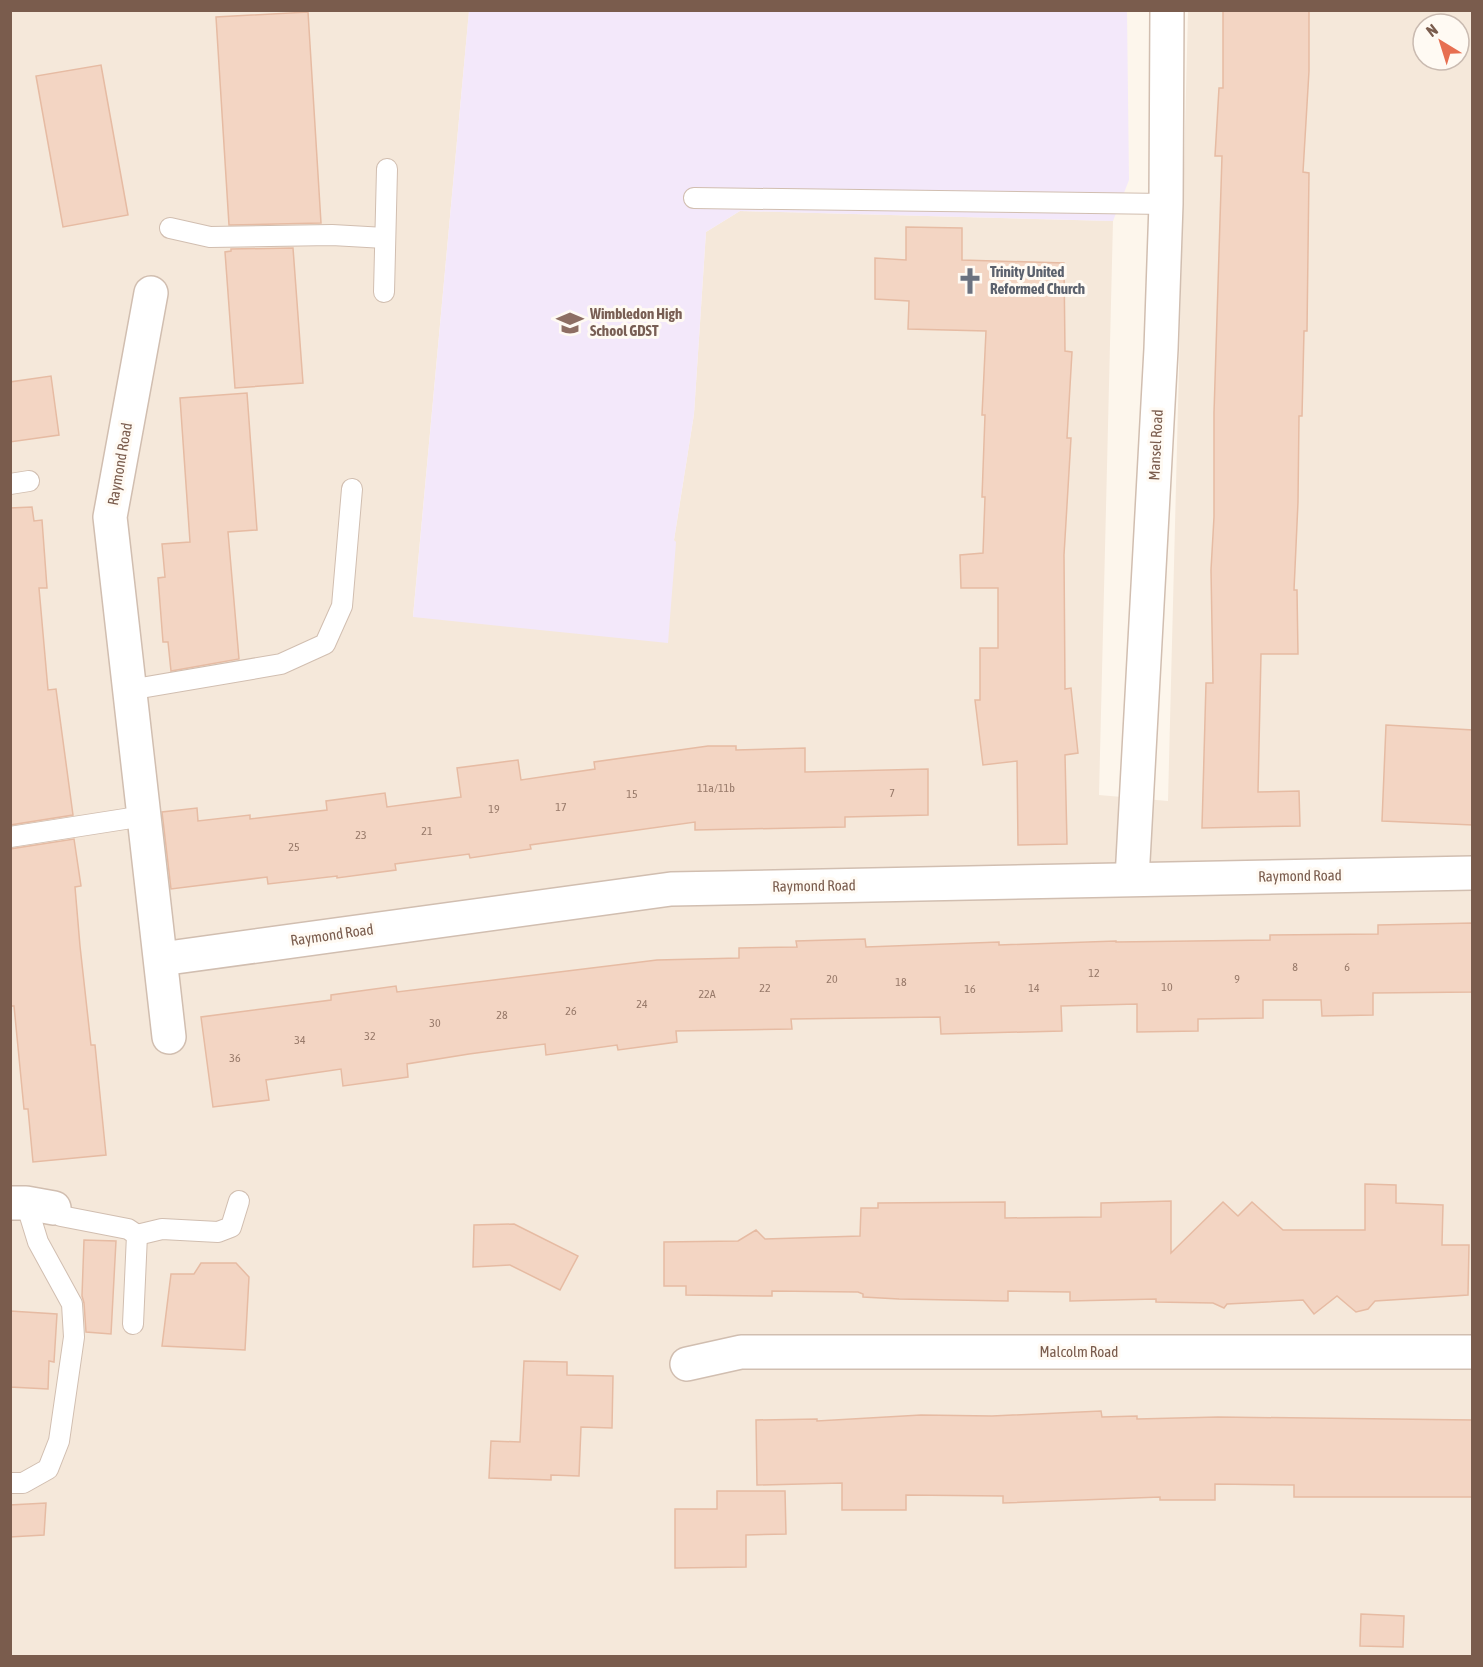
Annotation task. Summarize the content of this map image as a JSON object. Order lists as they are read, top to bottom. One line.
{"streets":{"street":["Mansel Road","Raymond Road","Malcolm Road"]},"crossings":[["Mansel Road","Raymond Road"]],"places":{"church":["Trinity United Reformed Church"],"school or university":["Wimbledon High School GDST"]},"house_numbers":["11a/11b","7","15","17","19","21","23","25","8","6","12","20","9","18","10","22","14","16","22A","24","26","28","30","32","34","36"],"north":"top left"}
